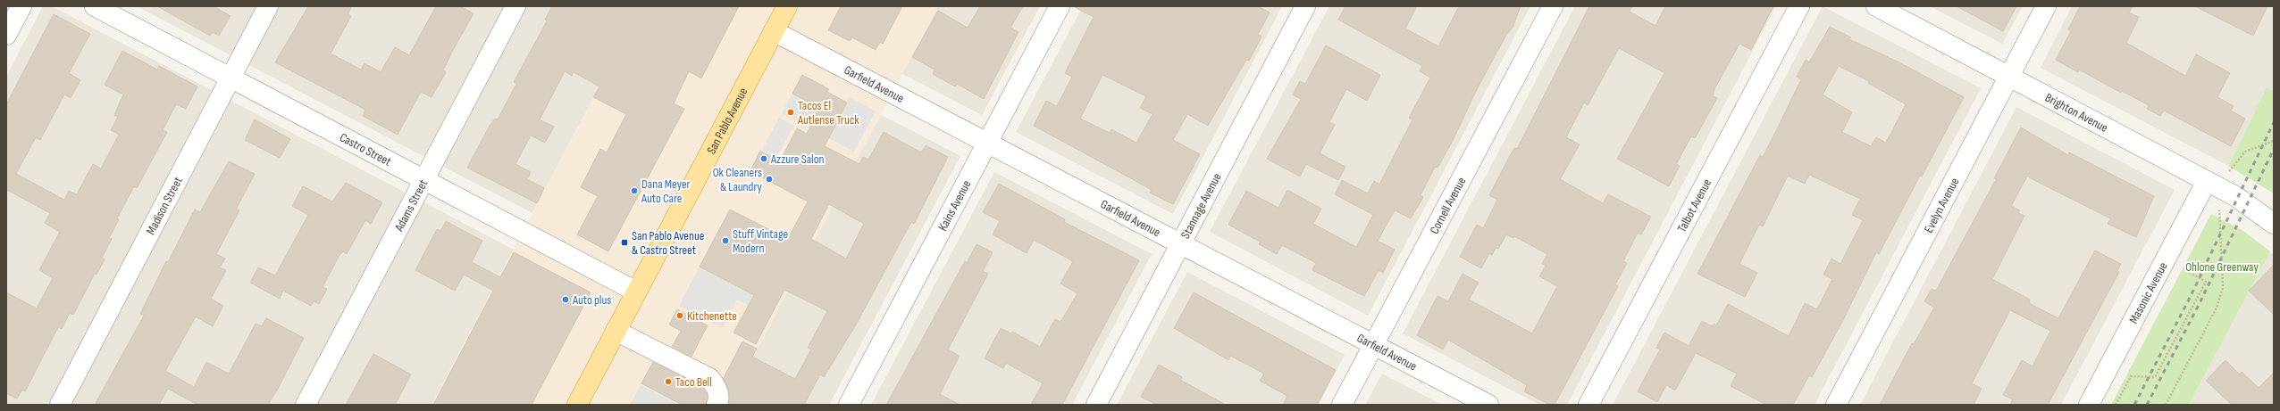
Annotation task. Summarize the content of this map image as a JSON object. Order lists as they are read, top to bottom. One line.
{"streets":{"main road":["San Pablo Avenue"],"street":["Garfield Avenue","Brighton Avenue","Castro Street","Talbot Avenue","Evelyn Avenue","Madison Street","Adams Street","Kains Avenue","Stannage Avenue","Cornell Avenue","Masonic Avenue"]},"crossings":[["Garfield Avenue","San Pablo Avenue"],["Garfield Avenue","Kains Avenue"],["Garfield Avenue","Stannage Avenue"],["Garfield Avenue","Cornell Avenue"],["Brighton Avenue","Evelyn Avenue"],["Brighton Avenue","Masonic Avenue"],["San Pablo Avenue","Castro Street"],["Castro Street","Madison Street"],["Castro Street","Adams Street"]],"parks":["Ohlone Greenway"],"places":{"other":["Tacos El Autlense Truck","Azzure Salon","Ok Cleaners & Laundry","Dana Meyer Auto Care","Stuff Vintage Modern","Auto plus","Kitchenette","Taco Bell"],"transit":["San Pablo Avenue & Castro Street"]}}
